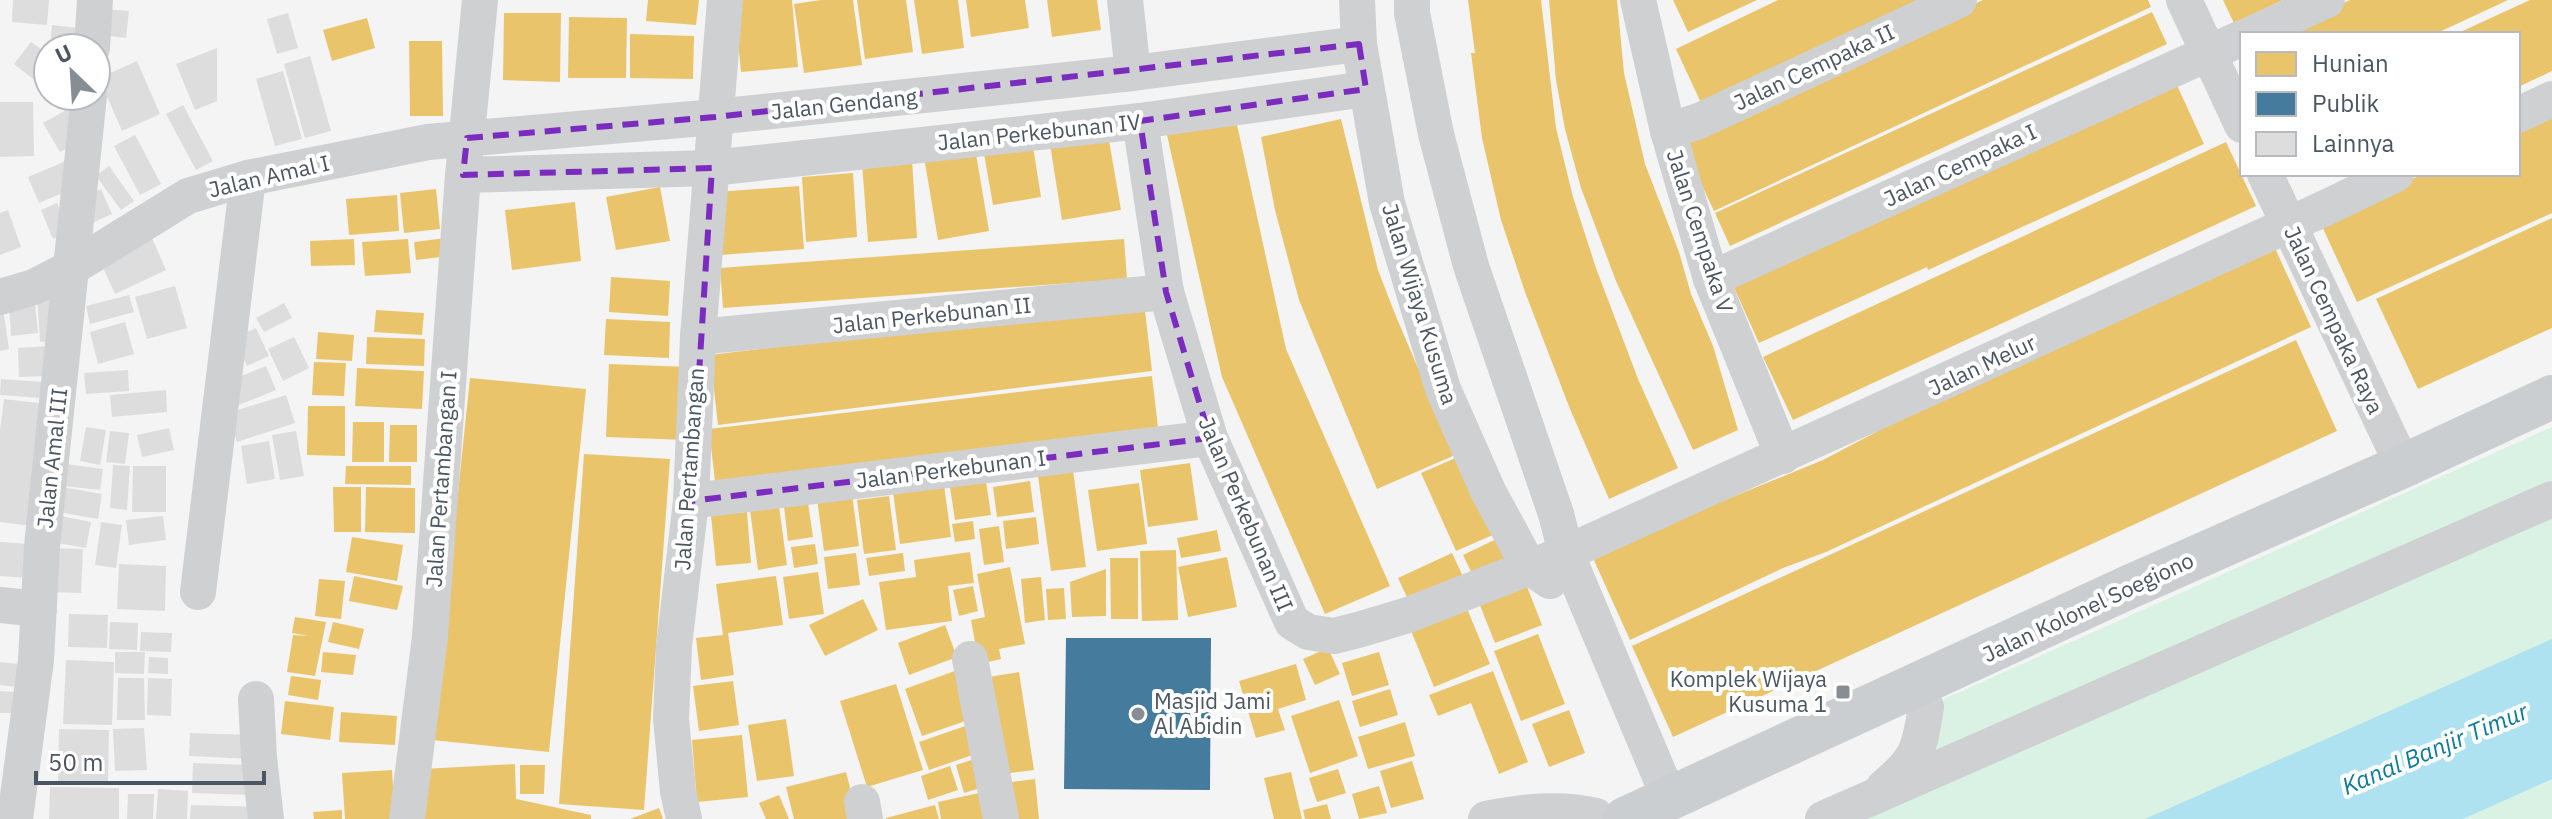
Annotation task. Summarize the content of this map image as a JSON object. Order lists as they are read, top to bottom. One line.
{"streets":{"main road":["Jalan Kolonel Soegiono"],"street":["Jalan Cempaka II","Jalan Gendang","Jalan Perkebunan IV","Jalan Cempaka I","Jalan Amal I","Jalan Cempaka V","Jalan Wijaya Kusuma","Jalan Perkebunan II","Jalan Cempaka Raya","Jalan Melur","Jalan Amal III","Jalan Pertambangan","Jalan Perkebunan I","Jalan Pertambangan I","Jalan Perkebunan III"]},"crossings":[["Jalan Cempaka II","Jalan Cempaka V"],["Jalan Gendang","Jalan Amal I"],["Jalan Gendang","Jalan Wijaya Kusuma"],["Jalan Gendang","Jalan Pertambangan"],["Jalan Gendang","Jalan Pertambangan I"],["Jalan Perkebunan IV","Jalan Wijaya Kusuma"],["Jalan Perkebunan IV","Jalan Pertambangan"],["Jalan Perkebunan IV","Jalan Perkebunan III"],["Jalan Cempaka I","Jalan Cempaka V"],["Jalan Amal I","Jalan Amal III"],["Jalan Amal I","Jalan Pertambangan I"],["Jalan Cempaka V","Jalan Melur"],["Jalan Wijaya Kusuma","Jalan Perkebunan III"],["Jalan Perkebunan II","Jalan Pertambangan"],["Jalan Perkebunan II","Jalan Perkebunan III"],["Jalan Cempaka Raya","Jalan Melur"],["Jalan Cempaka Raya","Jalan Kolonel Soegiono"],["Jalan Melur","Jalan Perkebunan III"],["Jalan Pertambangan","Jalan Perkebunan I"],["Jalan Perkebunan I","Jalan Perkebunan III"]],"water":["Kanal Banjir Timur"],"places":{"transit":["Komplek Wijaya Kusuma 1"],"other":["Masjid Jami Al Abidin"]},"legend":["Hunian","Publik","Lainnya"],"scale_bar":"50 m","north":"top left"}
